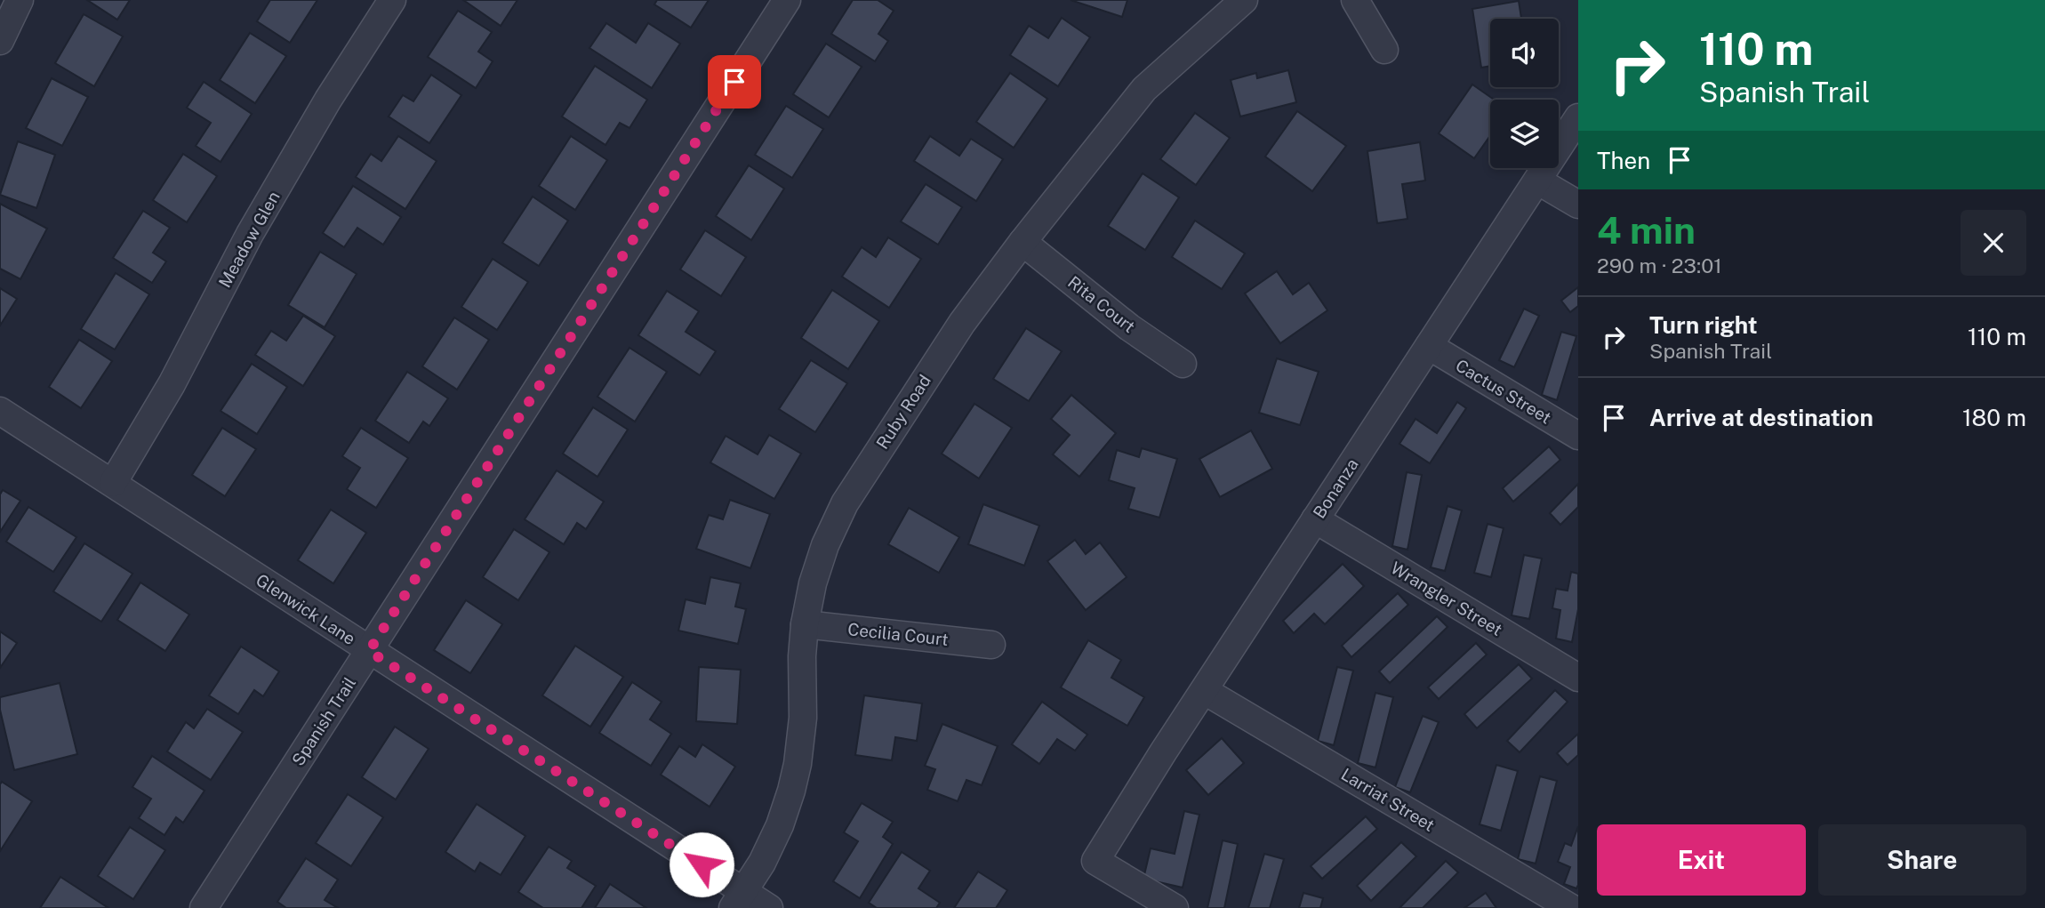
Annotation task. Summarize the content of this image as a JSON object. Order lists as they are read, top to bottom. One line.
{"streets":{"street":["Meadow Glen","Rita Court","Cactus Street","Ruby Road","Bonanza","Wrangler Street","Glenwick Lane","Cecilia Court","Spanish Trail","Larriat Street"]},"crossings":[["Meadow Glen","Glenwick Lane"],["Rita Court","Ruby Road"],["Cactus Street","Bonanza"],["Ruby Road","Glenwick Lane"],["Ruby Road","Cecilia Court"],["Bonanza","Wrangler Street"],["Bonanza","Larriat Street"],["Glenwick Lane","Spanish Trail"]],"page":{"turn":["110 m","Spanish Trail"],"then":"Then","heading":["4 min","290 m · 23:01"],"list":[{"name":"Turn right","note":"Spanish Trail","value":"110 m"},{"name":"Arrive at destination","value":"180 m"}],"buttons":["Exit","Share"]}}
